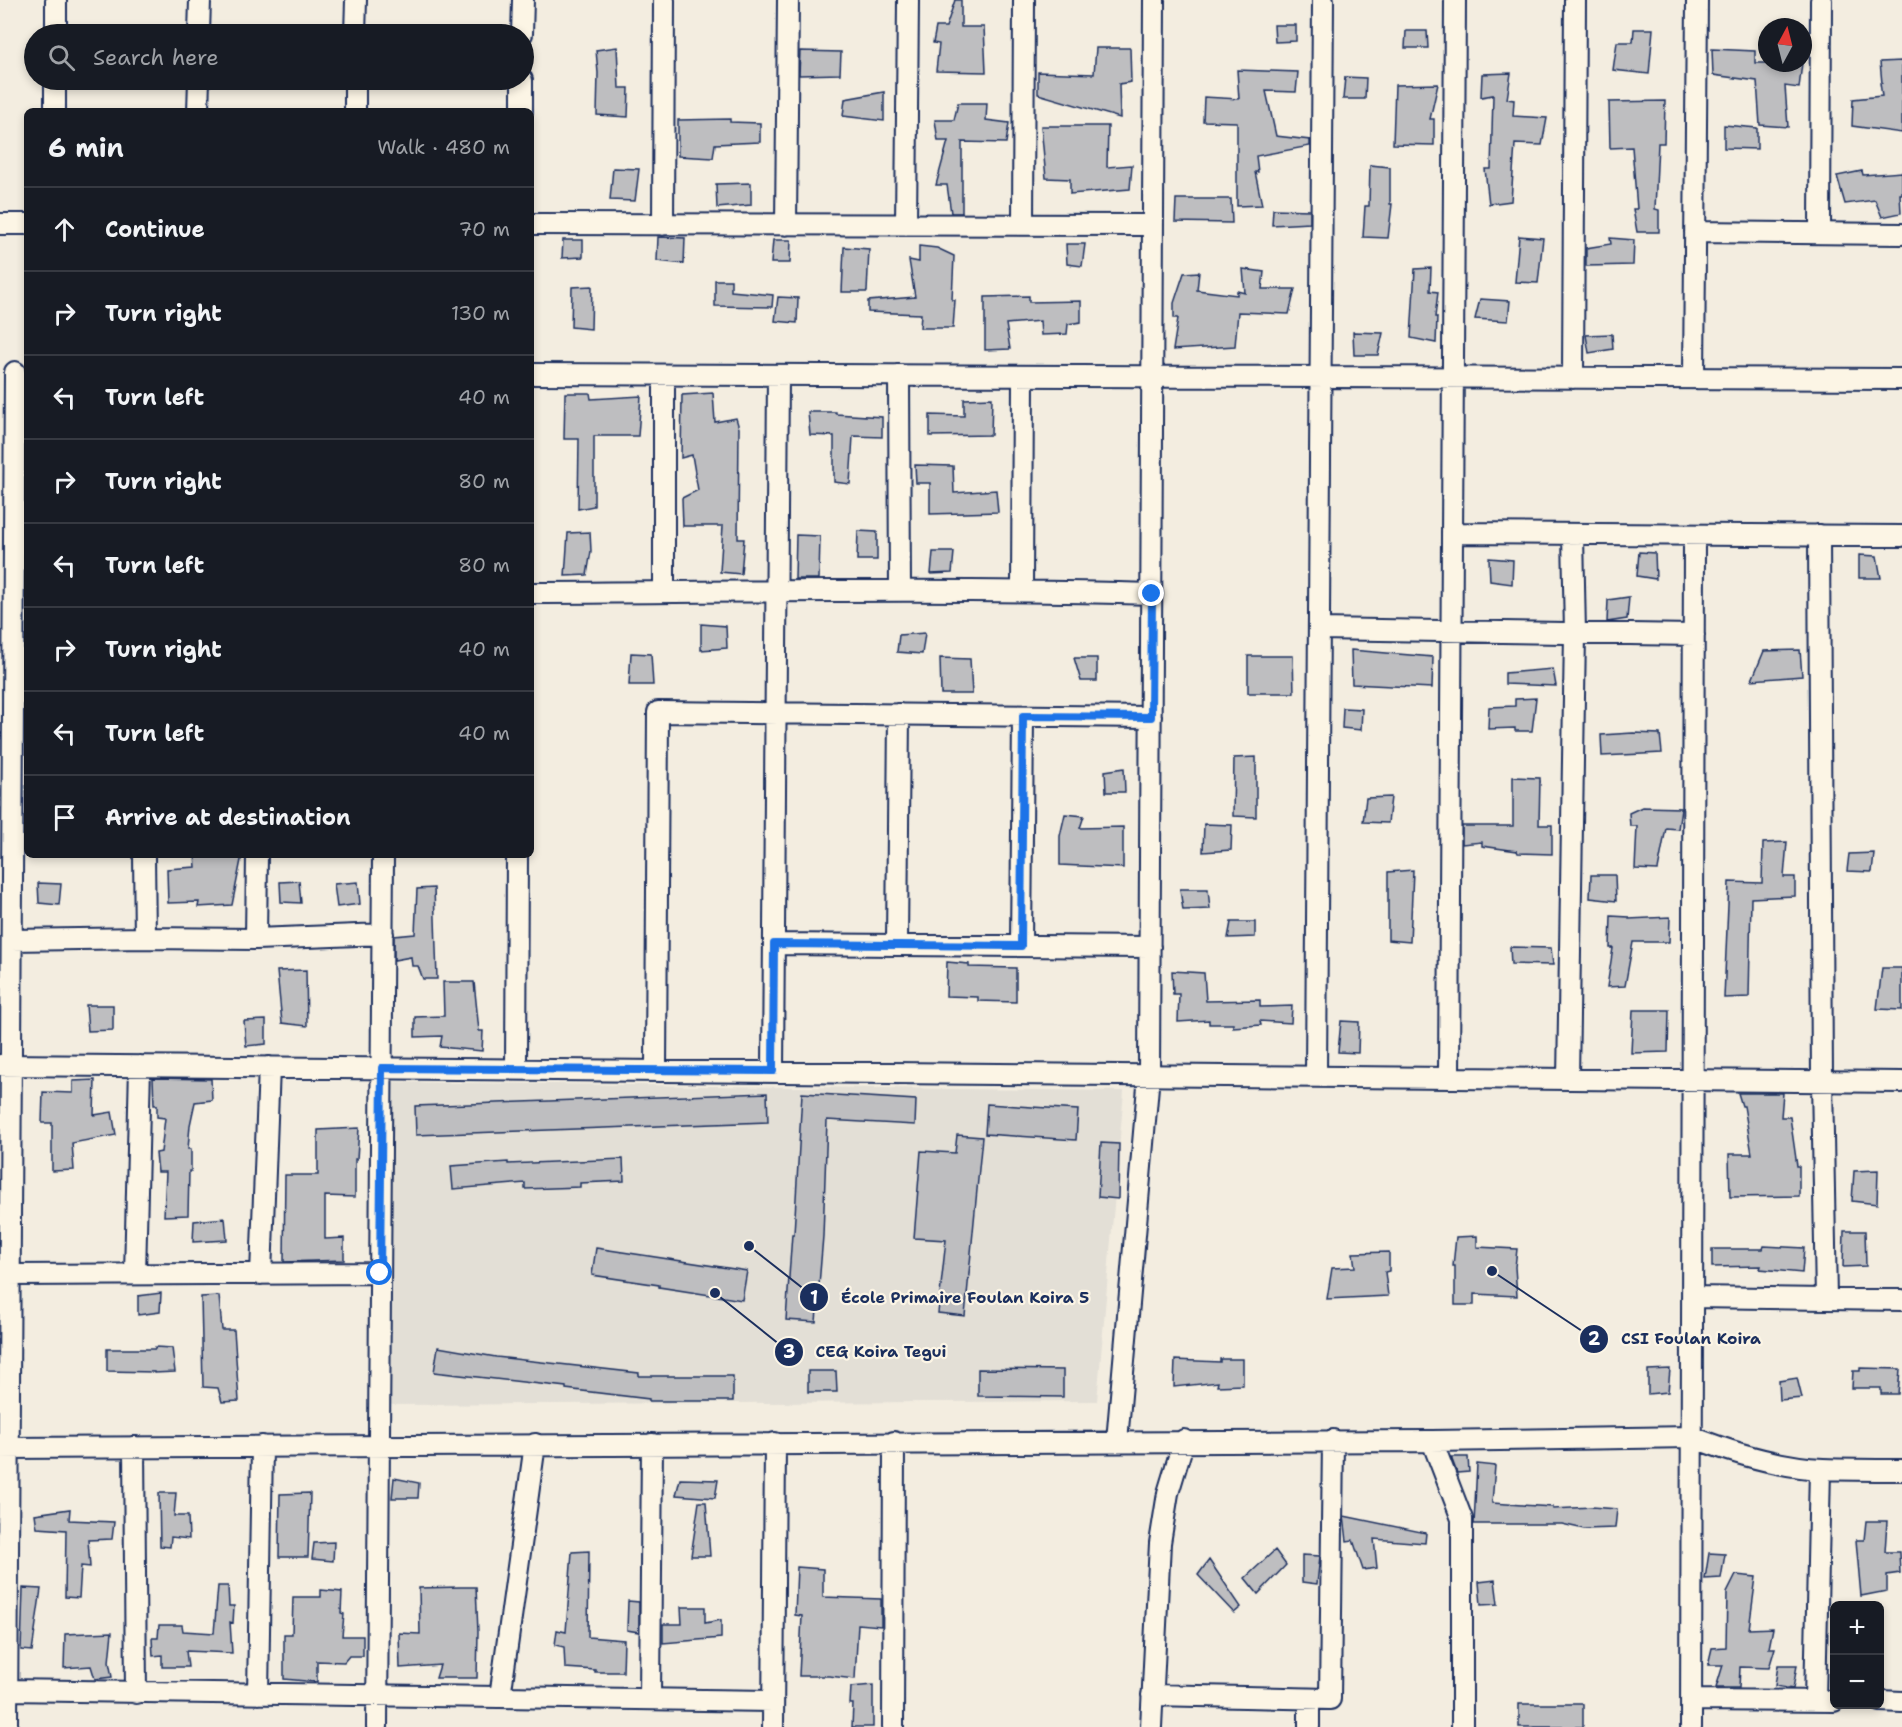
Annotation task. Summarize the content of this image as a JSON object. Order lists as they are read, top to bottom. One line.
{"places":["École Primaire Foulan Koira 5","CSI Foulan Koira","CEG Koira Tegui"],"north":"top","page":{"search":"Search here","heading":["6 min","Walk · 480 m"],"list":[["Continue","70 m"],["Turn right","130 m"],["Turn left","40 m"],["Turn right","80 m"],["Turn left","80 m"],["Turn right","40 m"],["Turn left","40 m"],"Arrive at destination"],"map_buttons":["+","−"]}}
